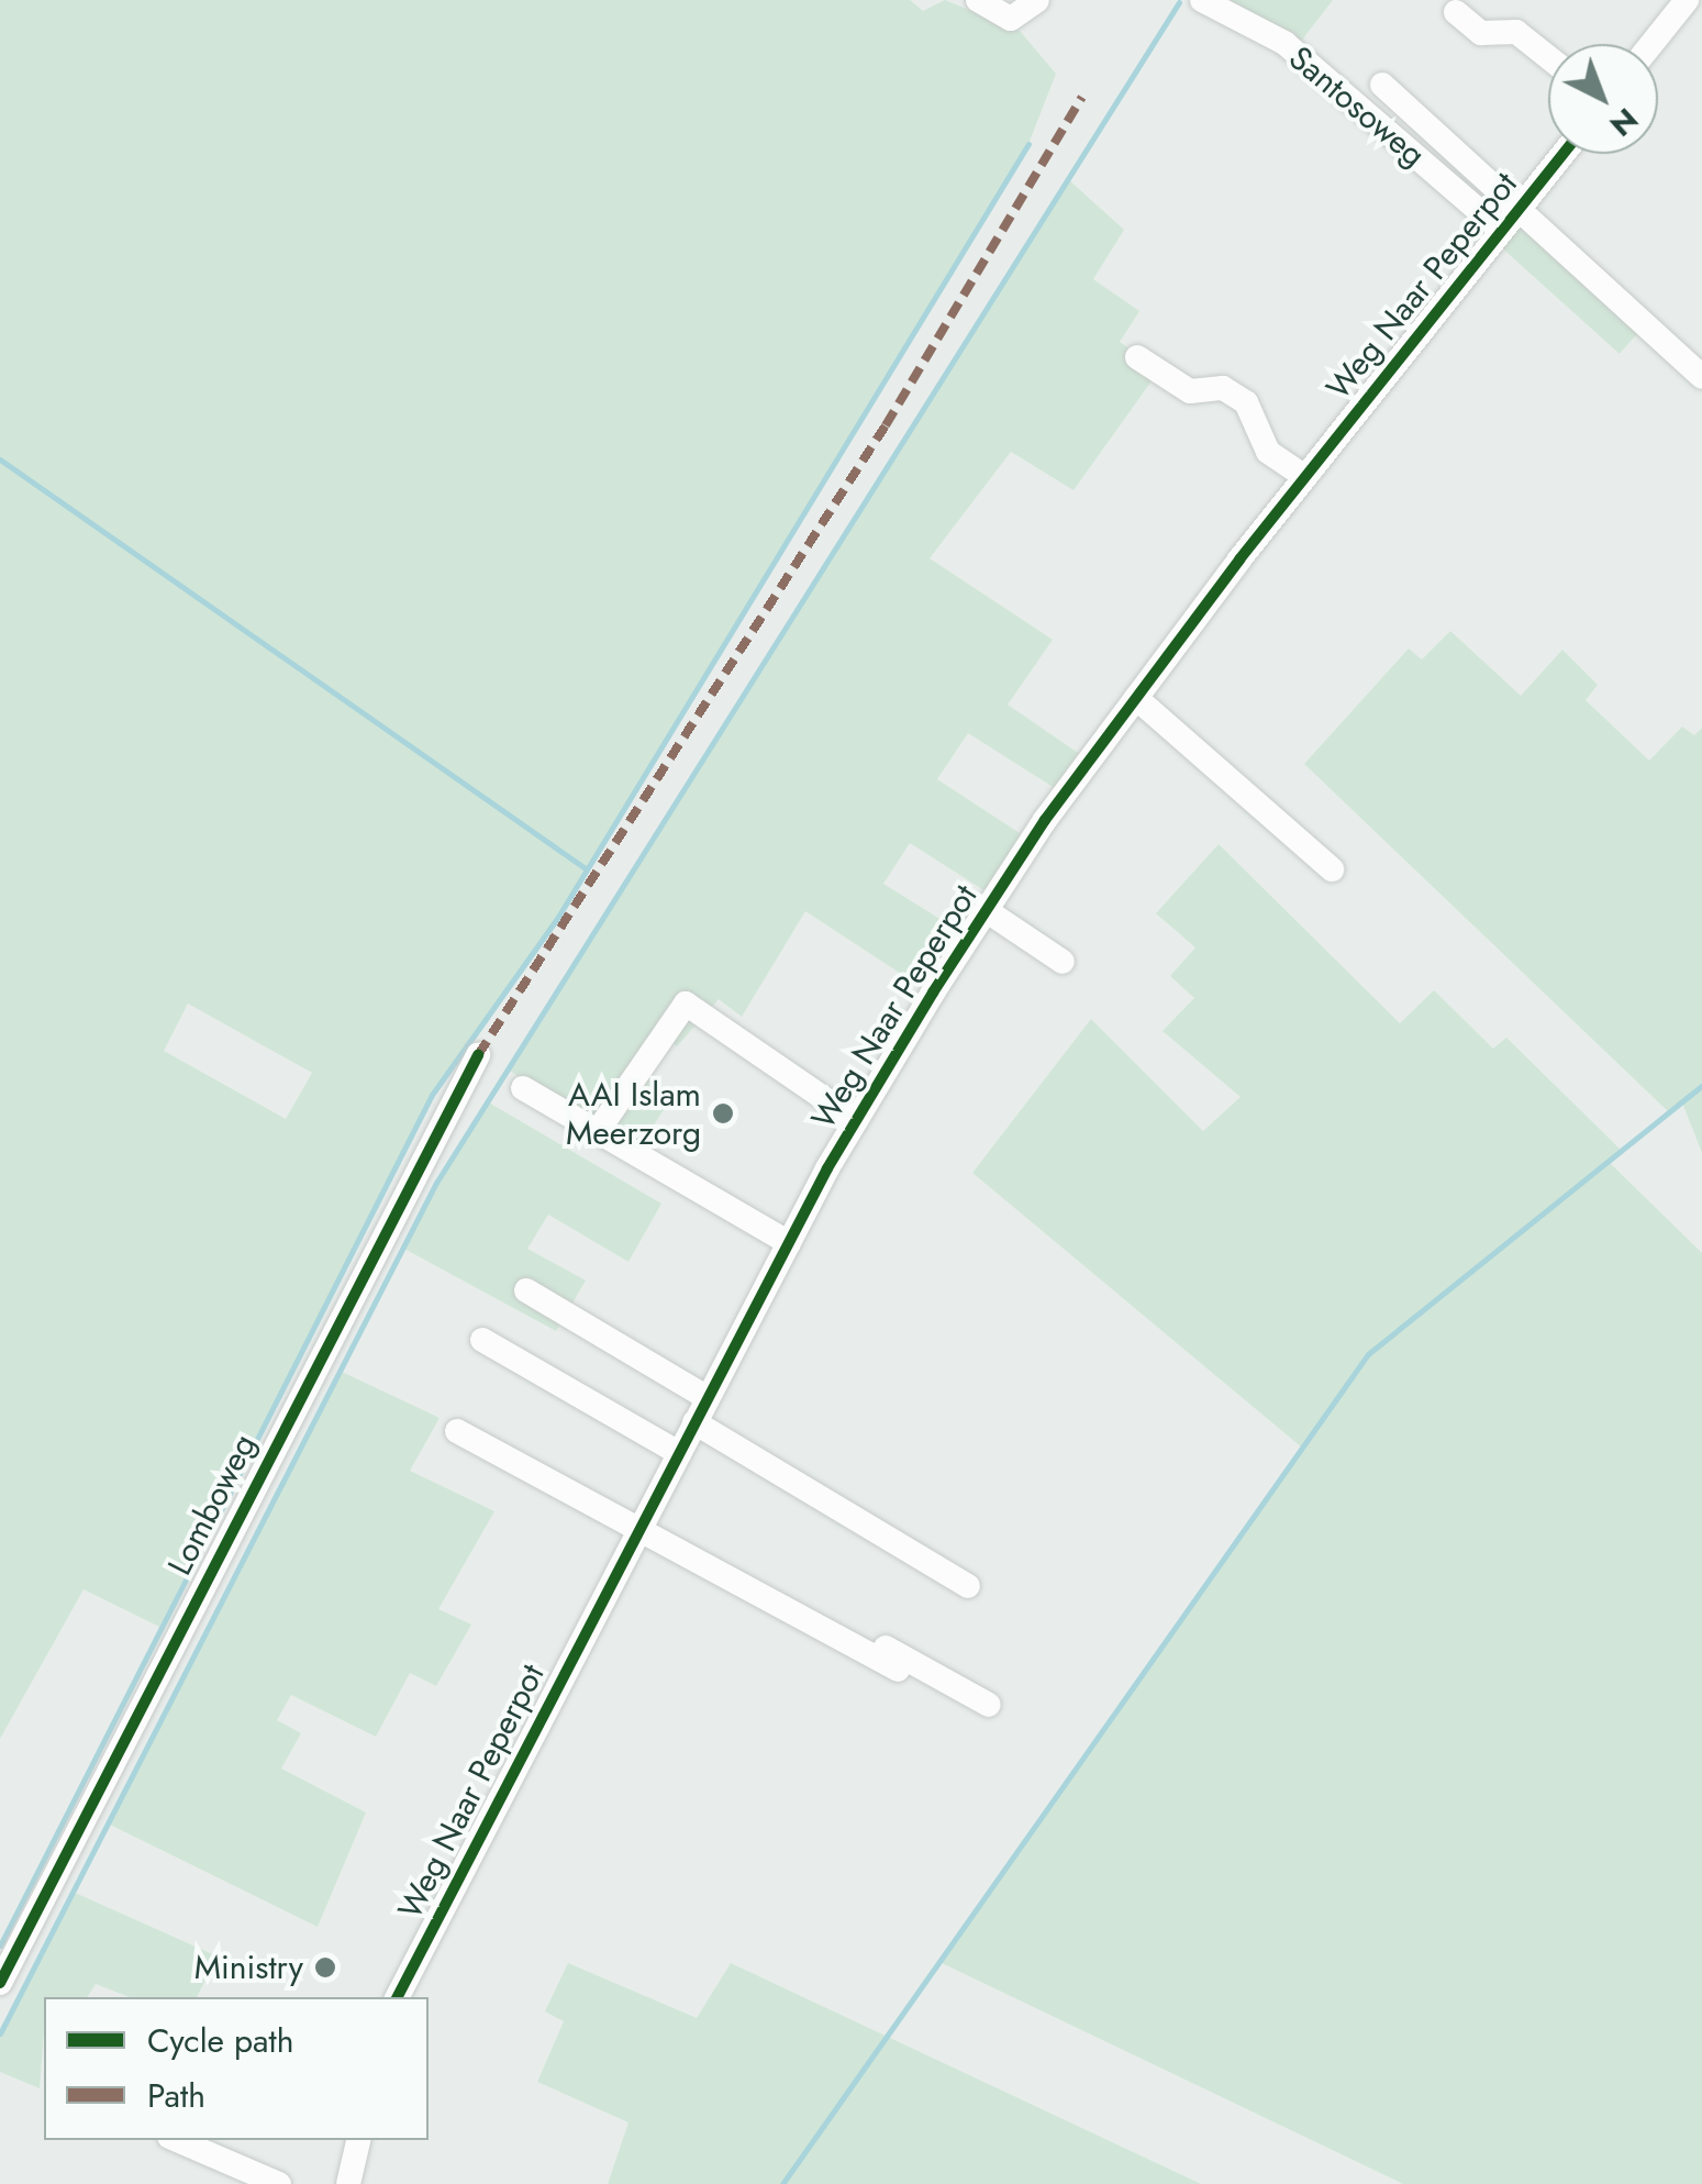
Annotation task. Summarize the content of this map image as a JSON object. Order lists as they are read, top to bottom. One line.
{"streets":{"street":["Santosoweg","Weg Naar Peperpot","Lomboweg"]},"crossings":[["Santosoweg","Weg Naar Peperpot"]],"places":["AAI Islam Meerzorg","Ministry"],"legend":["Cycle path","Path"],"north":"bottom right"}
